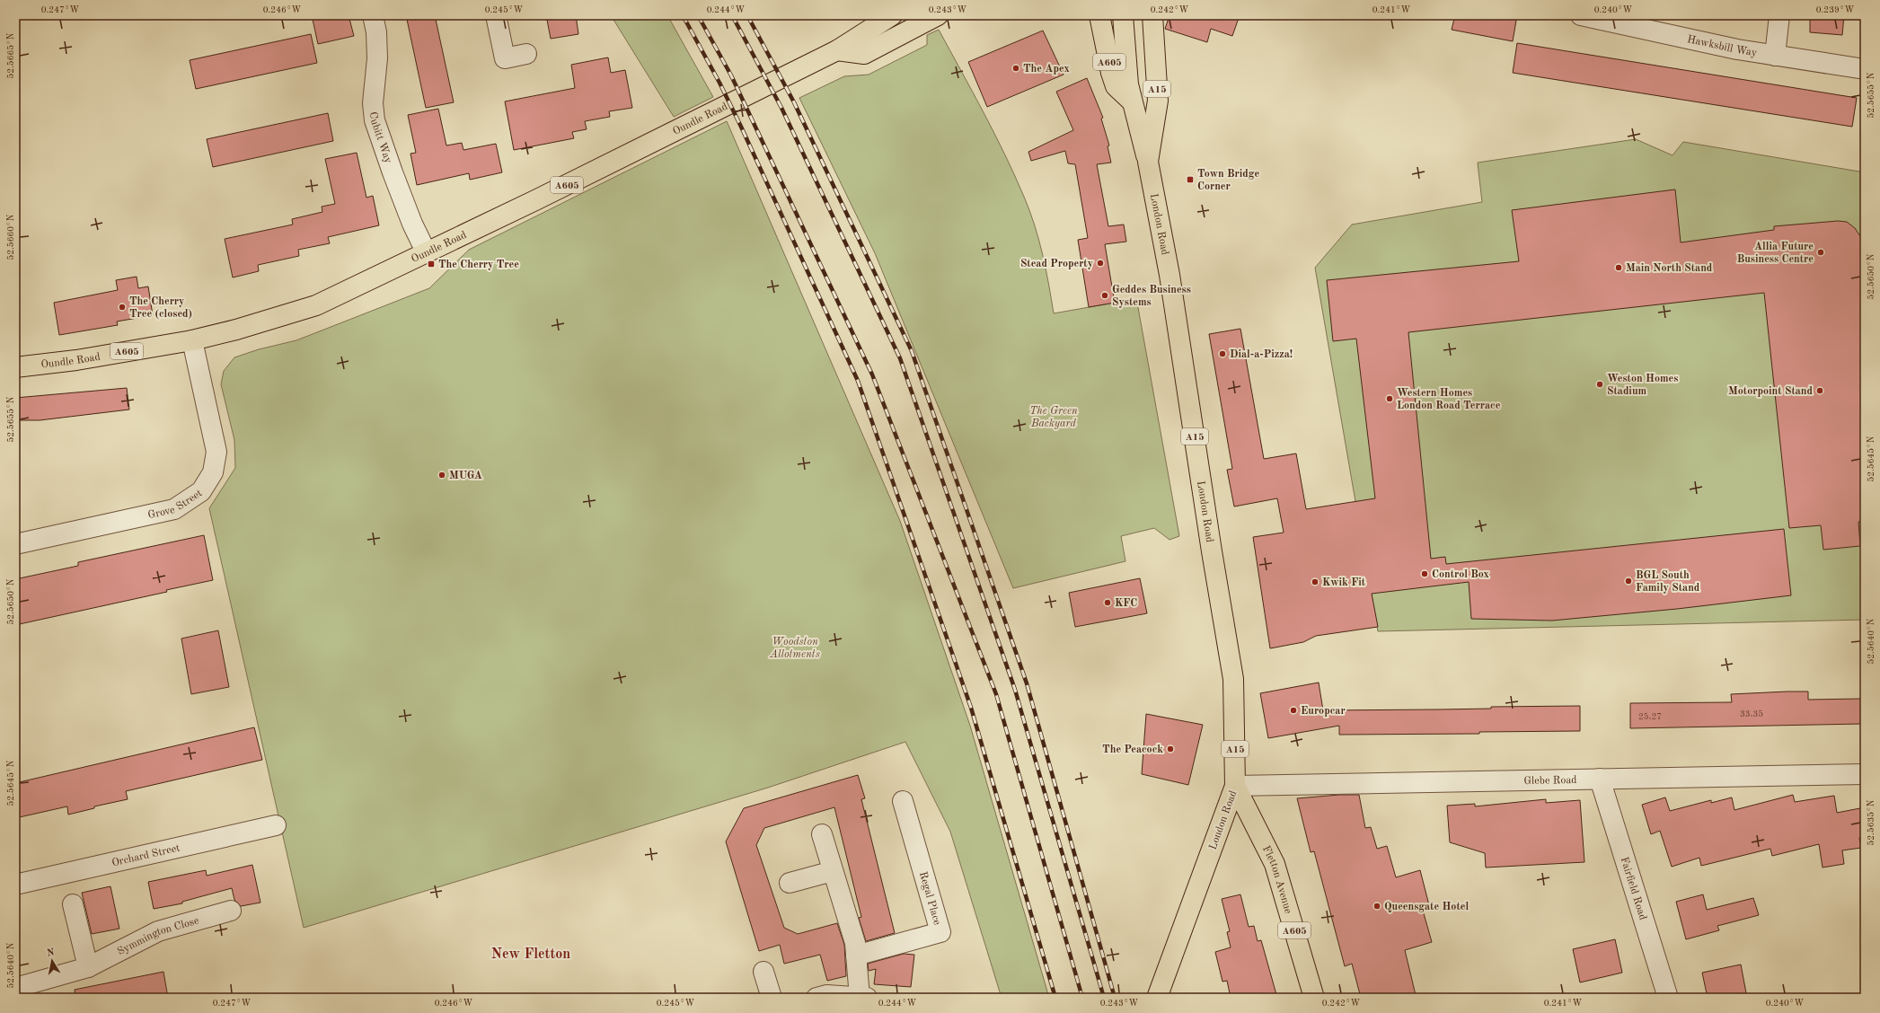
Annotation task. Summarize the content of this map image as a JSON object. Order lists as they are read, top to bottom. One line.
{"streets":{"main road":["A605","A15","Oundle Road","London Road","Fletton Avenue"],"street":["Hawksbill Way","Cubitt Way","Grove Street","Glebe Road","Orchard Street","Fairfield Road","Regal Place","Symmington Close"]},"crossings":[["A605","London Road"],["Oundle Road","Cubitt Way"],["Oundle Road","Grove Street"],["London Road","Glebe Road"],["London Road","Fletton Avenue"],["Glebe Road","Fletton Avenue"],["Glebe Road","Fairfield Road"]],"districts":["New Fletton"],"parks":["The Green Backyard","Woodston Allotments"],"places":{"other":["The Apex","Allia Future Business Centre","Stead Property","Main North Stand","Geddes Business Systems","The Cherry Tree (closed)","Dial-a-Pizza!","Weston Homes Stadium","Motorpoint Stand","Western Homes London Road Terrace","MUGA","Control Box","BGL South Family Stand","Kwik Fit","KFC","Europcar","The Peacock","Queensgate Hotel"],"transit":["Town Bridge Corner","The Cherry Tree"]},"house_numbers":["33,35","25,27"],"north":"top","coordinates":["0.247°W","0.246°W","0.245°W","0.244°W","0.243°W","0.242°W","0.241°W","0.240°W","0.239°W","52.5665°N","52.5655°N","52.5660°N","52.5650°N","52.5645°N","52.5640°N","52.5635°N"]}
